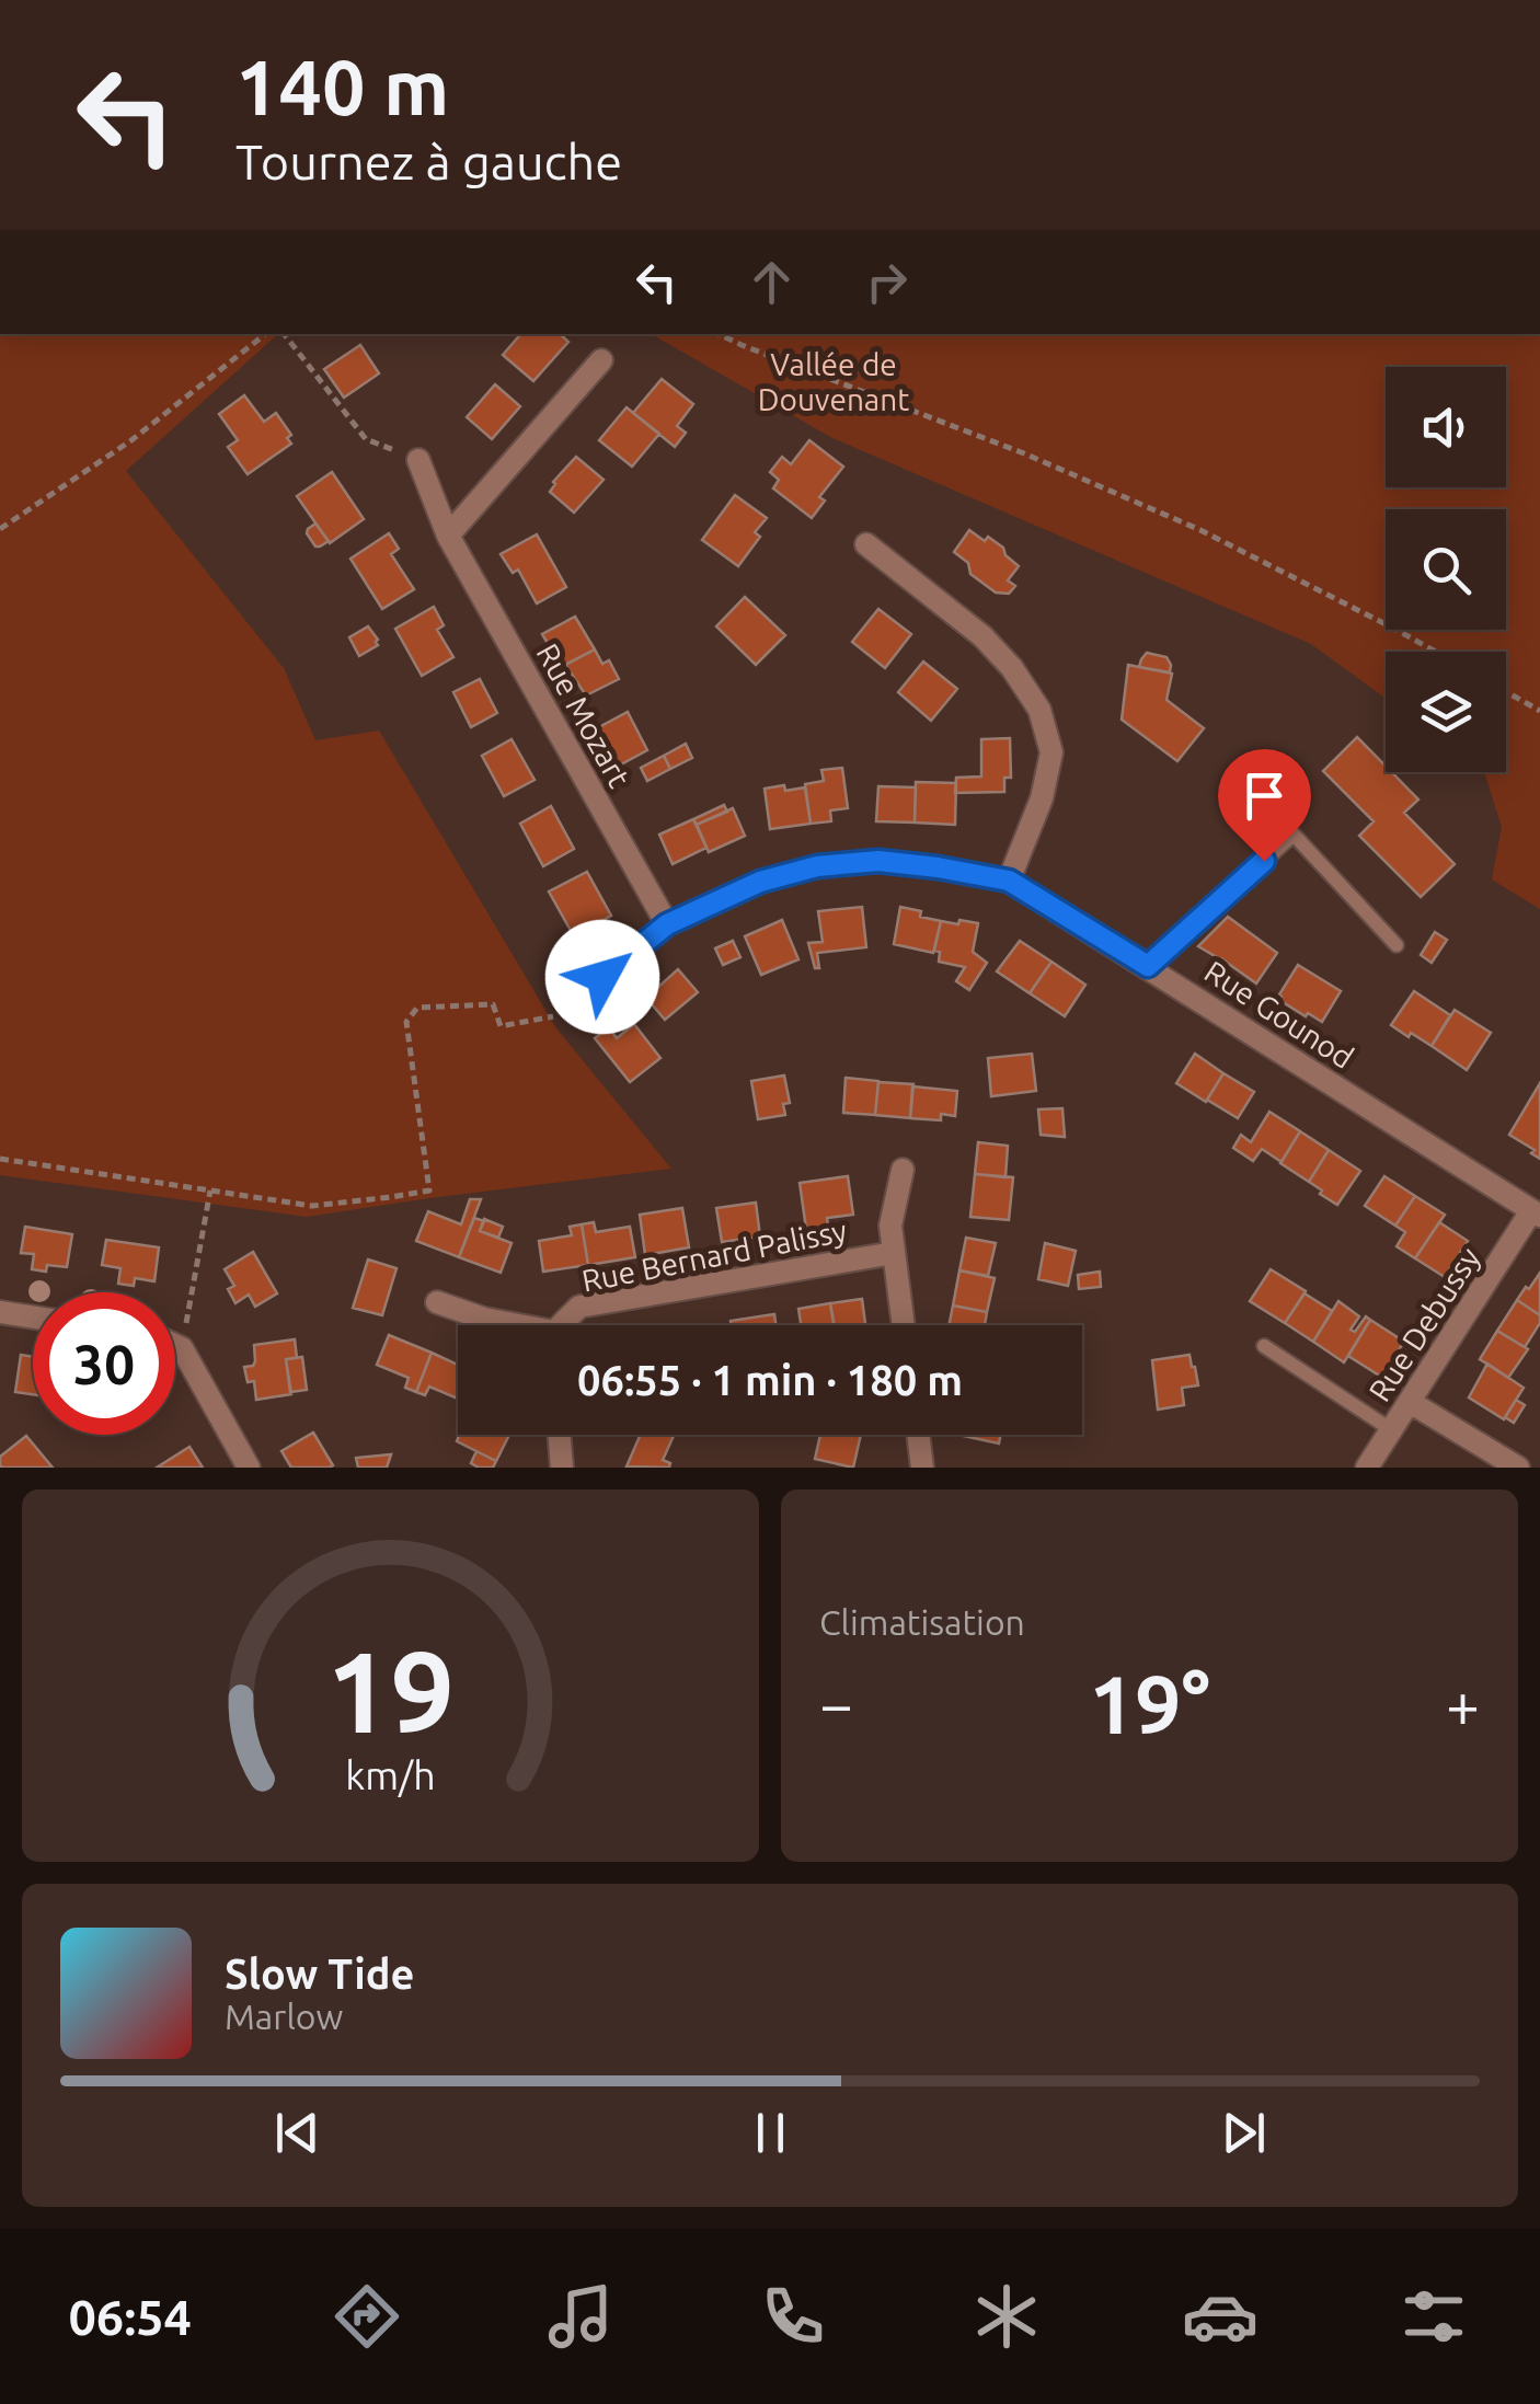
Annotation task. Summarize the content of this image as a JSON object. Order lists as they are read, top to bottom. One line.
{"streets":{"street":["Rue Mozart","Rue Gounod","Rue Bernard Palissy","Rue Debussy"]},"crossings":[["Rue Mozart","Rue Gounod"],["Rue Gounod","Rue Debussy"]],"parks":["Vallée de Douvenant"],"page":{"turn":["140 m","Tournez à gauche"],"limit":"30","trip":"06:55 · 1 min · 180 m","tile":"Climatisation","heat":["−","19°","+"],"song":["Slow Tide","Marlow"],"tabs":"06:54","gauge":["19","km/h"]}}
